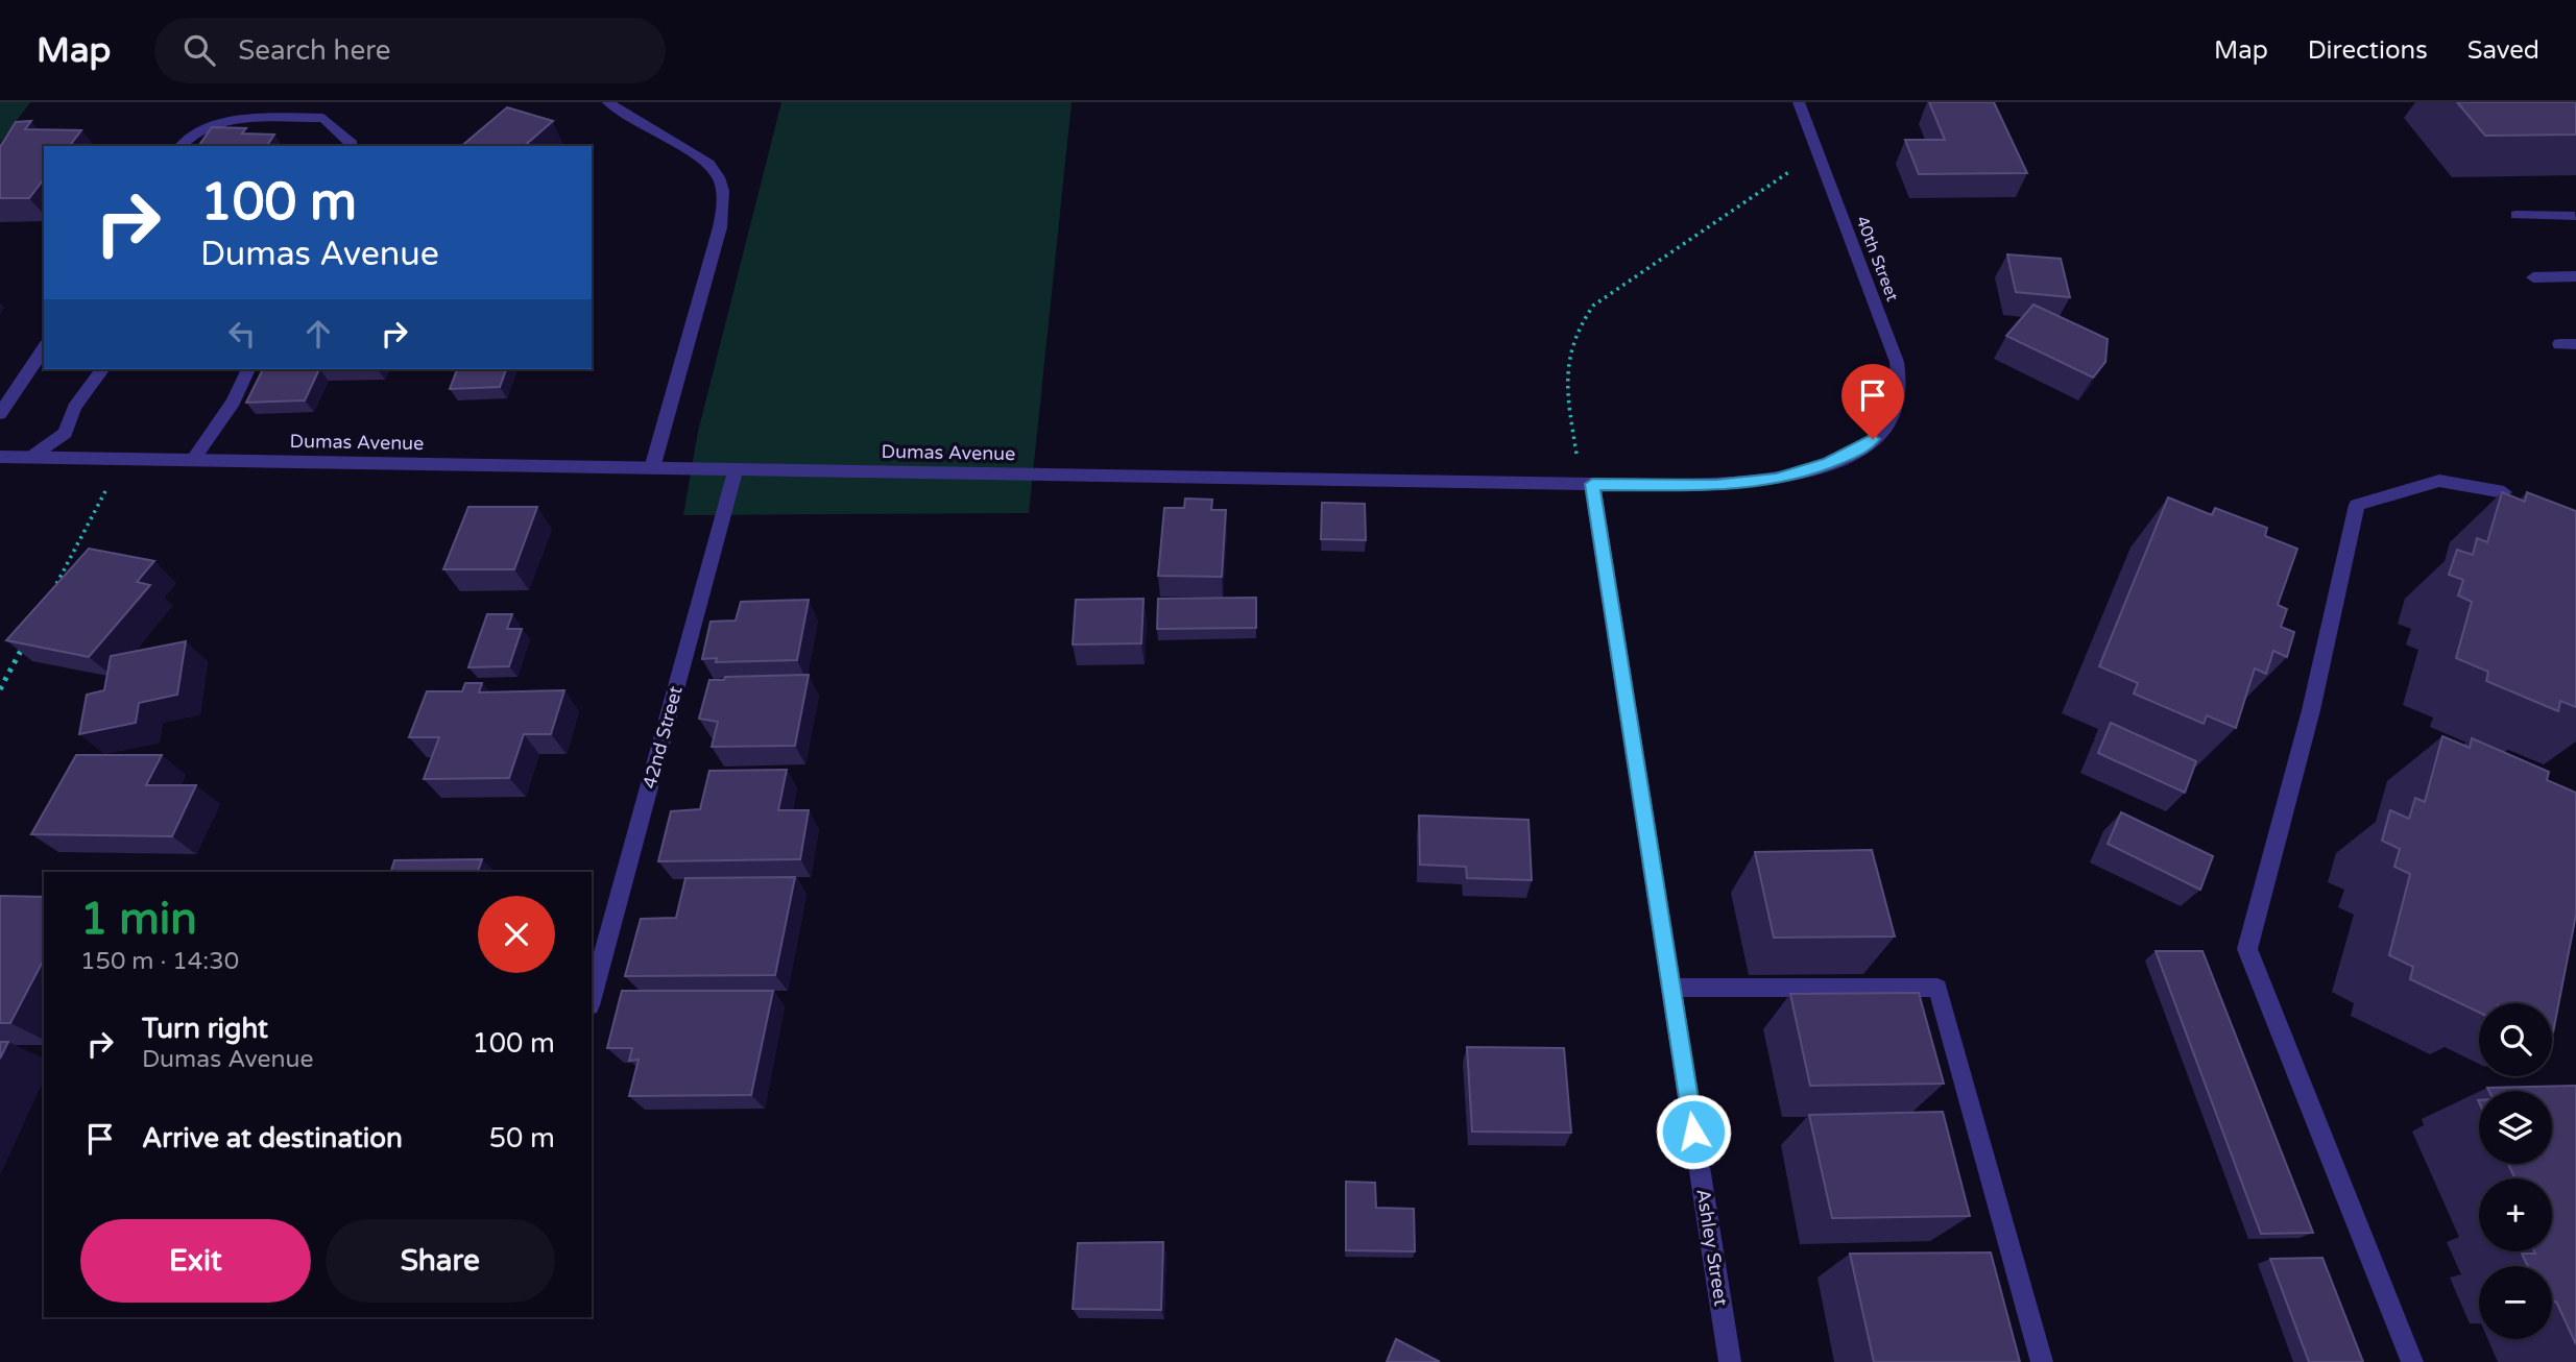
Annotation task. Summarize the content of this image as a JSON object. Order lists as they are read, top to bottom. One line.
{"streets":{"street":["40th Street","Dumas Avenue","42nd Street","Ashley Street"]},"crossings":[["40th Street","Dumas Avenue"],["Dumas Avenue","42nd Street"],["Dumas Avenue","Ashley Street"]],"page":{"header":"Map","search":"Search here","nav":["Map","Directions","Saved"],"turn":["100 m","Dumas Avenue"],"heading":["1 min","150 m · 14:30"],"list":[{"name":"Turn right","note":"Dumas Avenue","value":"100 m"},{"name":"Arrive at destination","value":"50 m"}],"map_buttons":["+","−"],"buttons":["Exit","Share"]}}
